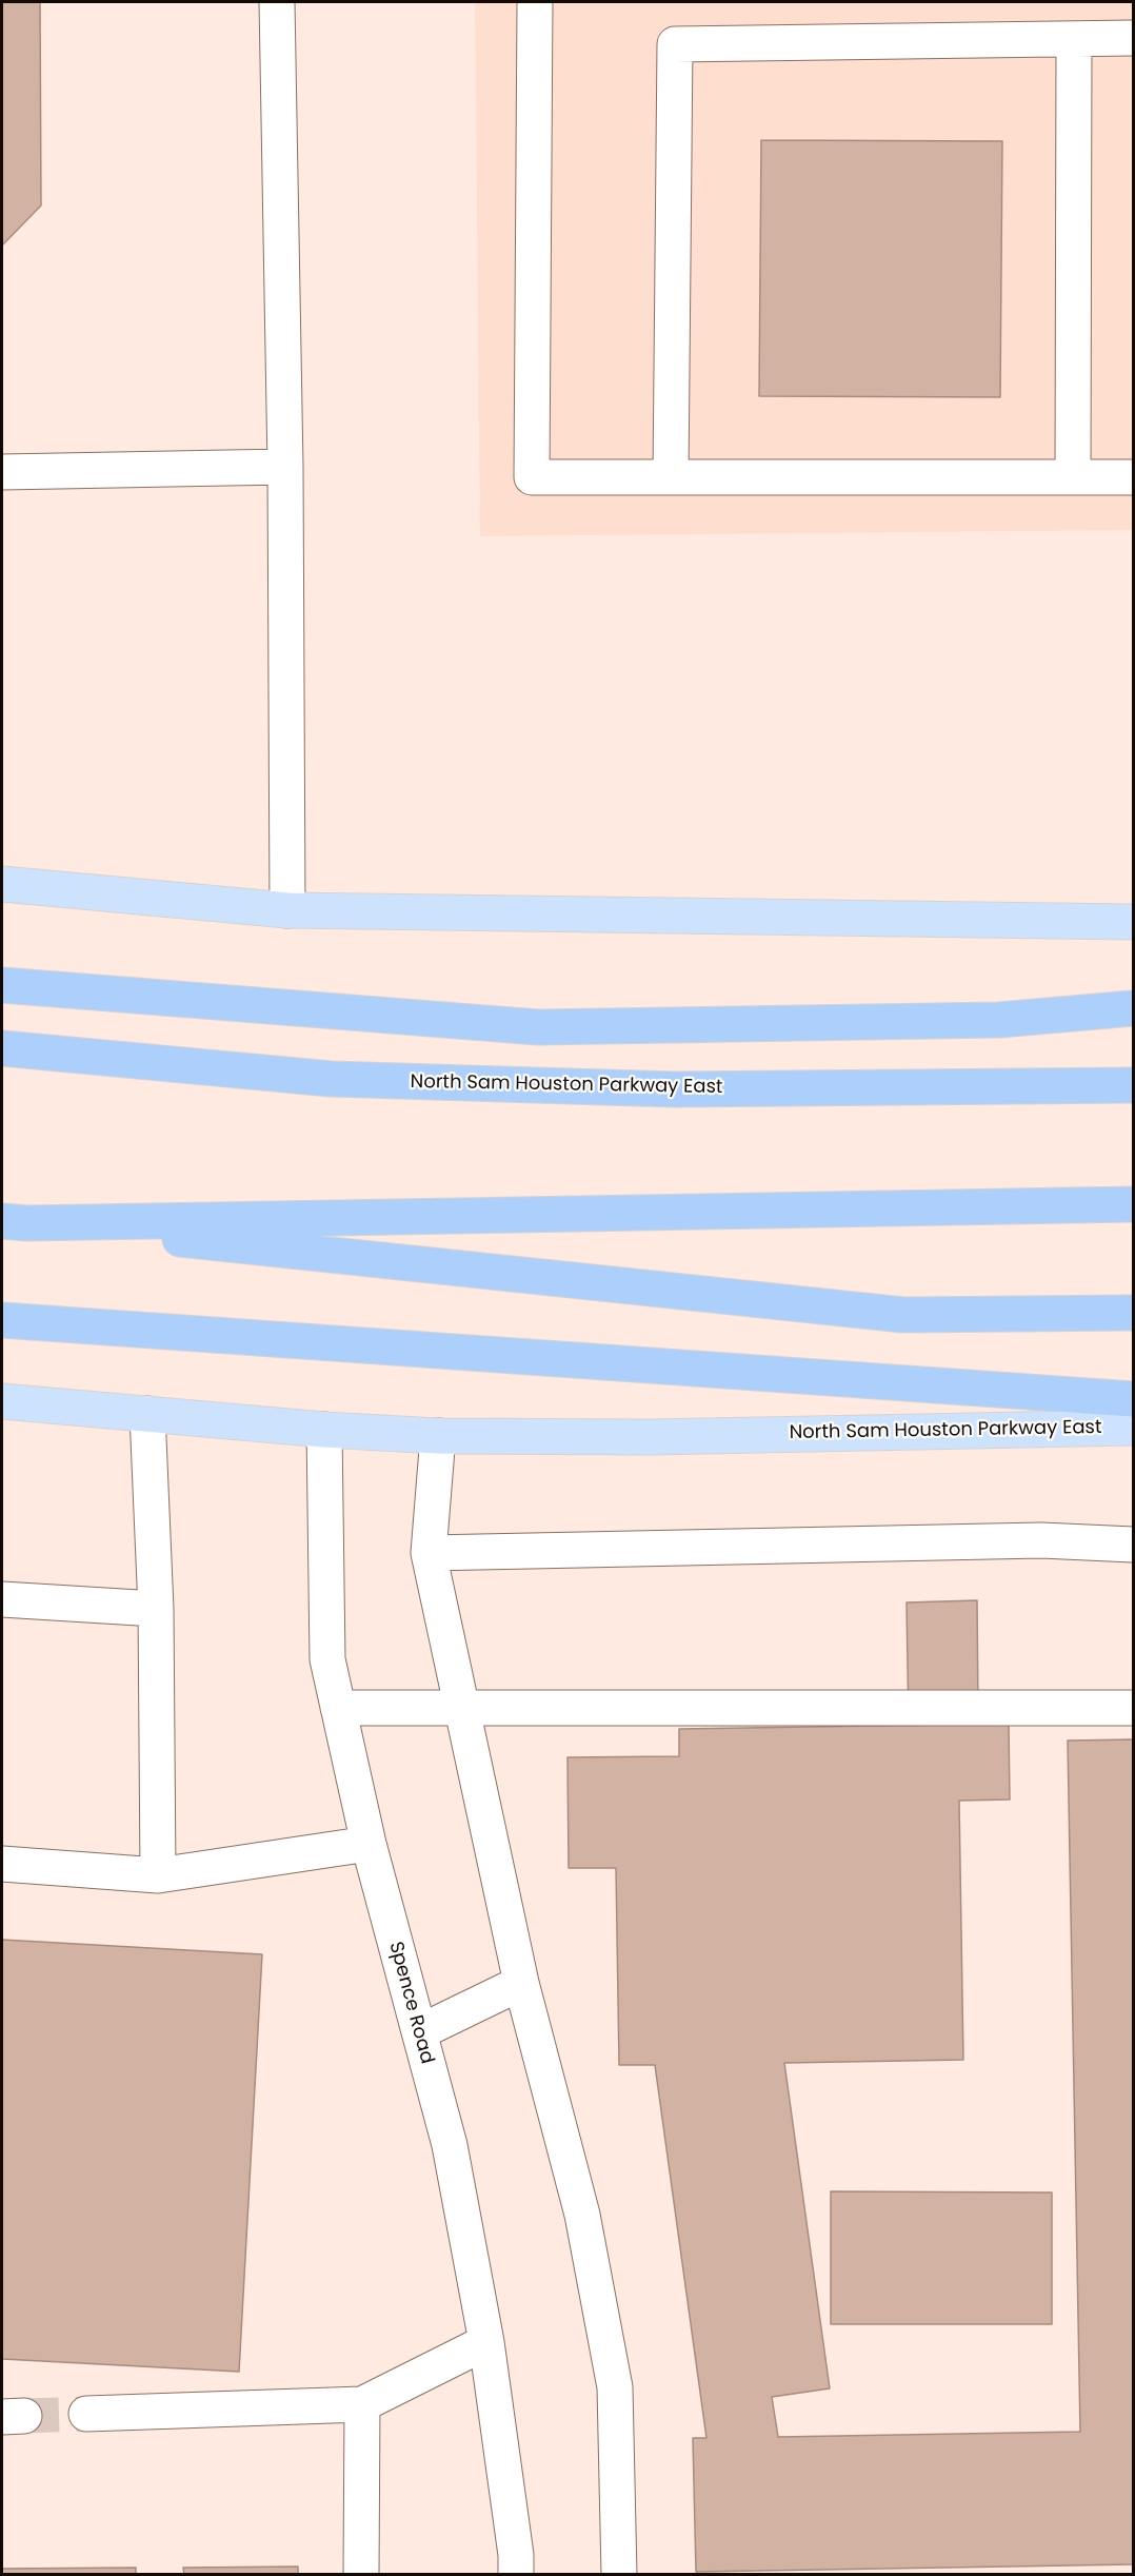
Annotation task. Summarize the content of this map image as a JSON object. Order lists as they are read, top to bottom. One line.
{"streets":{"highway":["North Sam Houston Parkway East"],"street":["Spence Road"]},"crossings":[["North Sam Houston Parkway East","Spence Road"]]}
